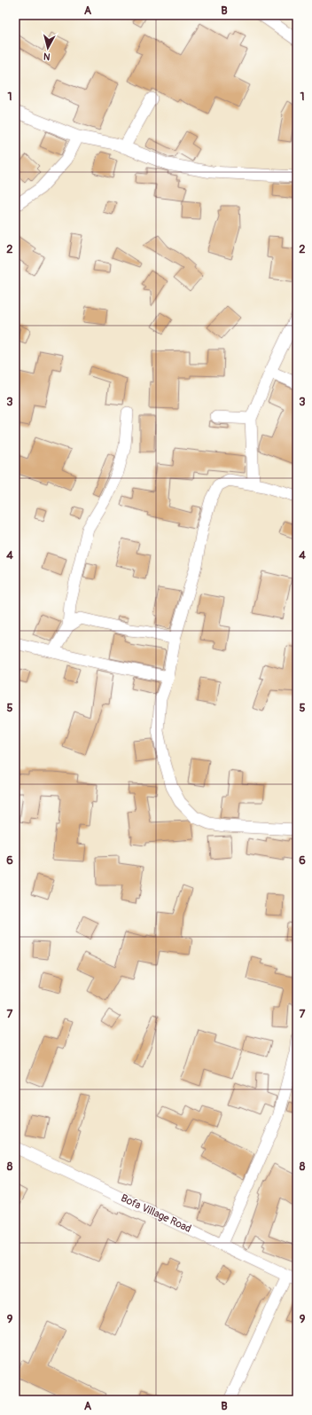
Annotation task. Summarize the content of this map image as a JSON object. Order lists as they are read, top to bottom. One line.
{"streets":{"street":["Bofa Village Road"]},"north":"bottom","grid":{"columns":["A","B"],"rows":["1","2","3","4","5","6","7","8","9"]}}
